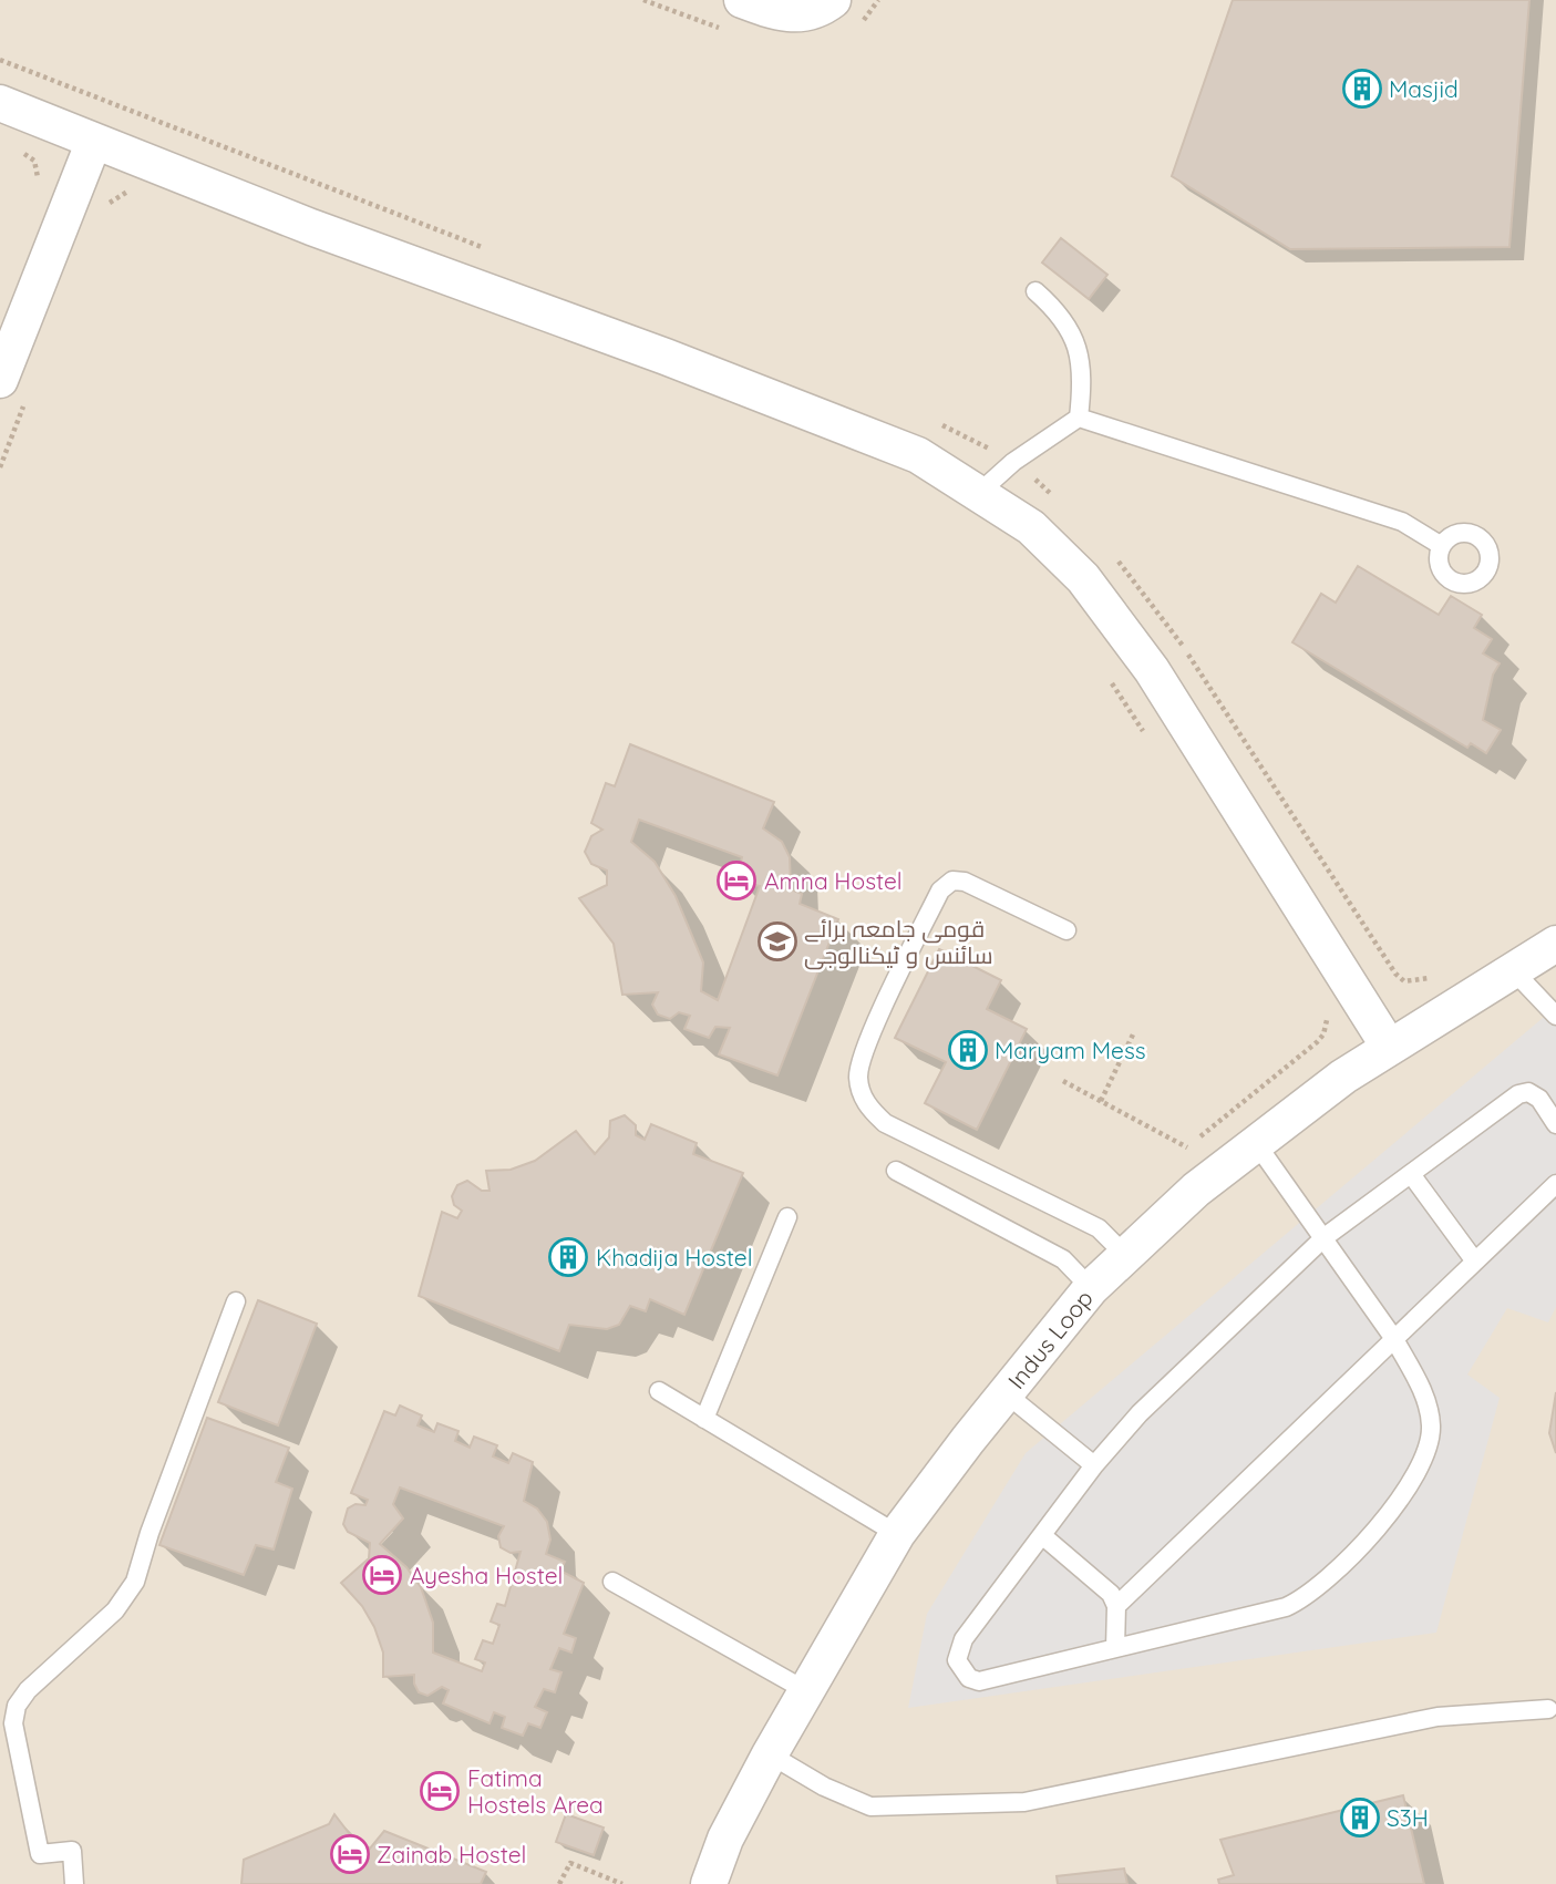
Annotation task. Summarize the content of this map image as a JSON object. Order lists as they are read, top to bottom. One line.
{"streets":{"street":["Indus Loop"]},"places":{"building":["Masjid","Maryam Mess","Khadija Hostel","S3H"],"hotel":["Amna Hostel","Ayesha Hostel","Fatima Hostels Area","Zainab Hostel"],"school or university":["قومی جامعہ برائے سائنس و ٹیکنالوجی"]}}
